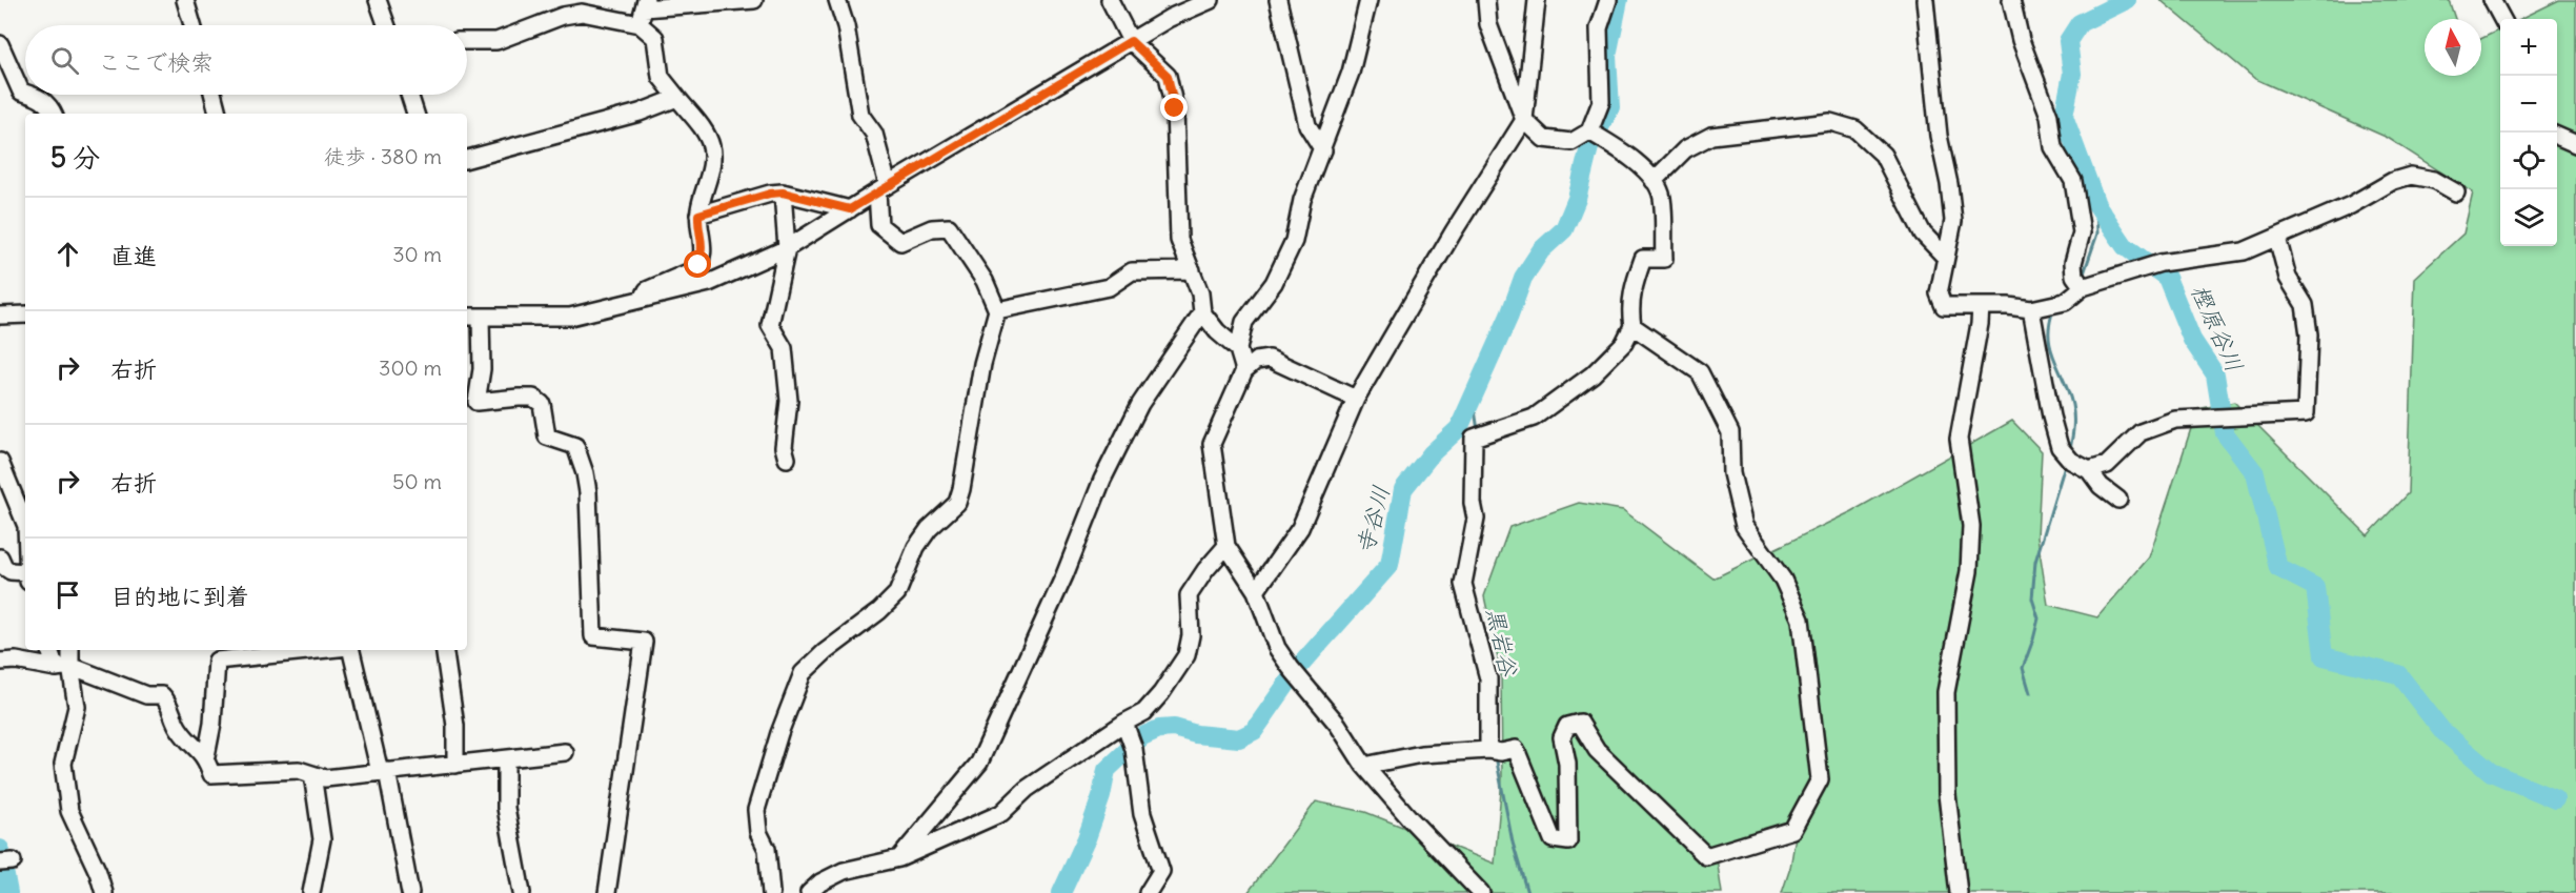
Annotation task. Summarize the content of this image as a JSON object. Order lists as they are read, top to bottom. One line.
{"water":["樫原谷川","寺谷川","黒岩谷"],"north":"top","page":{"map_buttons":["+","−"],"search":"ここで検索","heading":["5 分","徒歩 · 380 m"],"list":[["直進","30 m"],["右折","300 m"],["右折","50 m"],"目的地に到着"]}}
